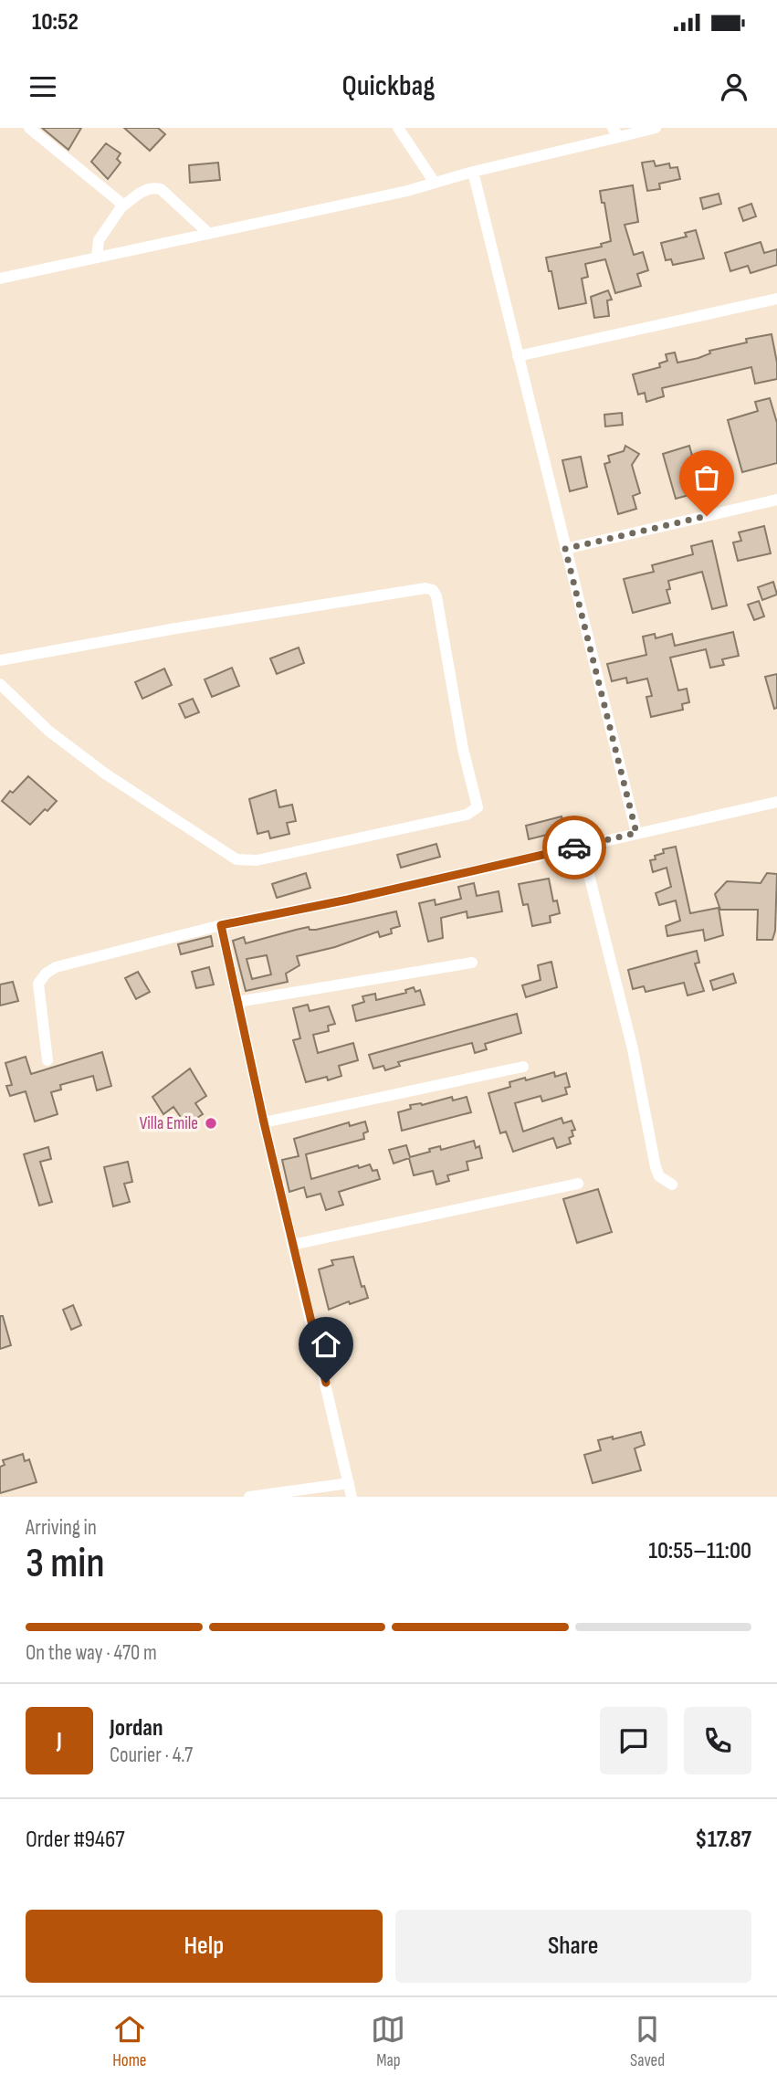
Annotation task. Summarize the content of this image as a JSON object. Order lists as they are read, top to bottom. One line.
{"places":["Villa Emile"],"page":{"status":"10:52","header":"Quickbag","heading":["3 min","Arriving in","10:55–11:00"],"panel":["Jordan","Courier · 4.7","Order #9467","$17.87"],"bar":"On the way · 470 m","round":"J","buttons":["Help","Share"],"tabs":["Home","Map","Saved"]}}
